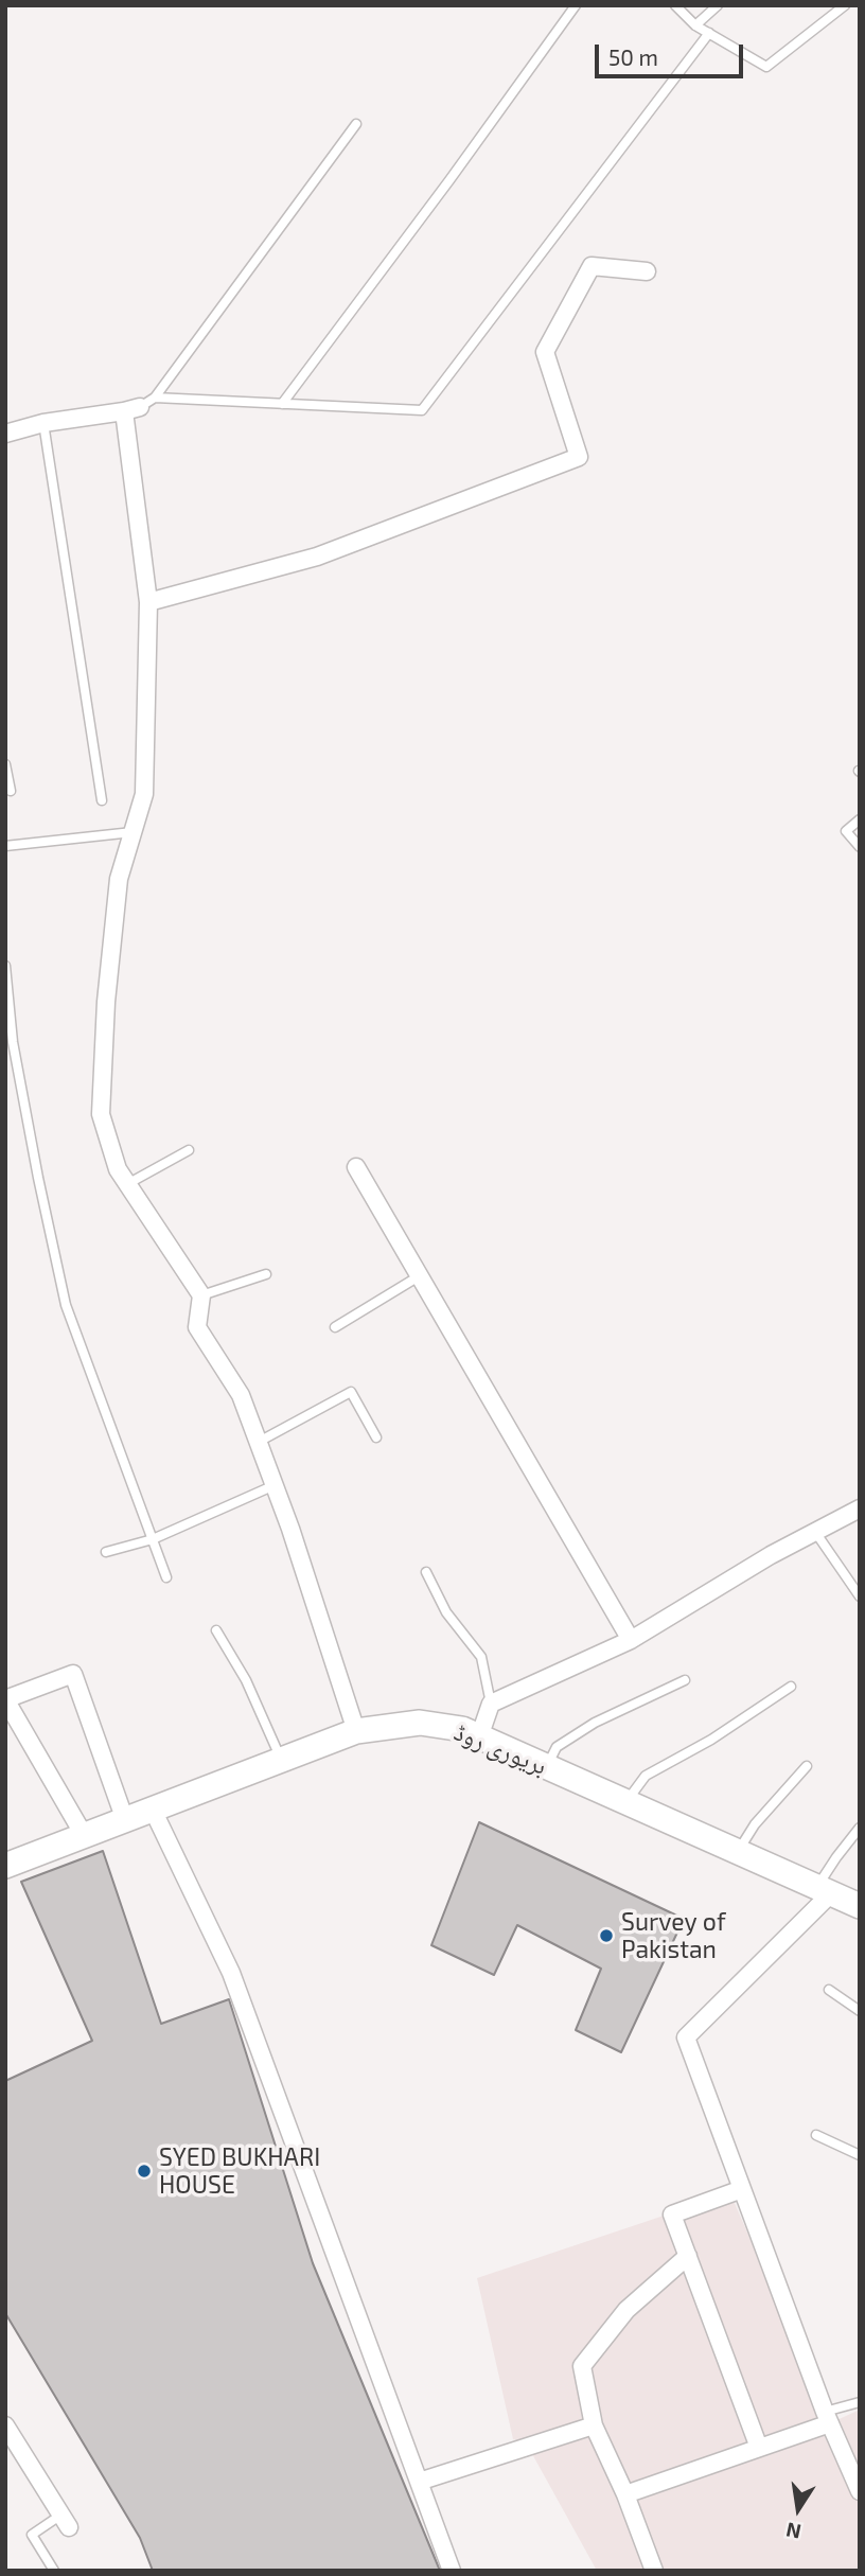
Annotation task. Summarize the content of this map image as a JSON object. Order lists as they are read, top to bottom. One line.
{"streets":{"main road":["بریوری روڈ"]},"places":["Survey of Pakistan","SYED BUKHARI HOUSE"],"scale_bar":"50 m","north":"bottom"}
